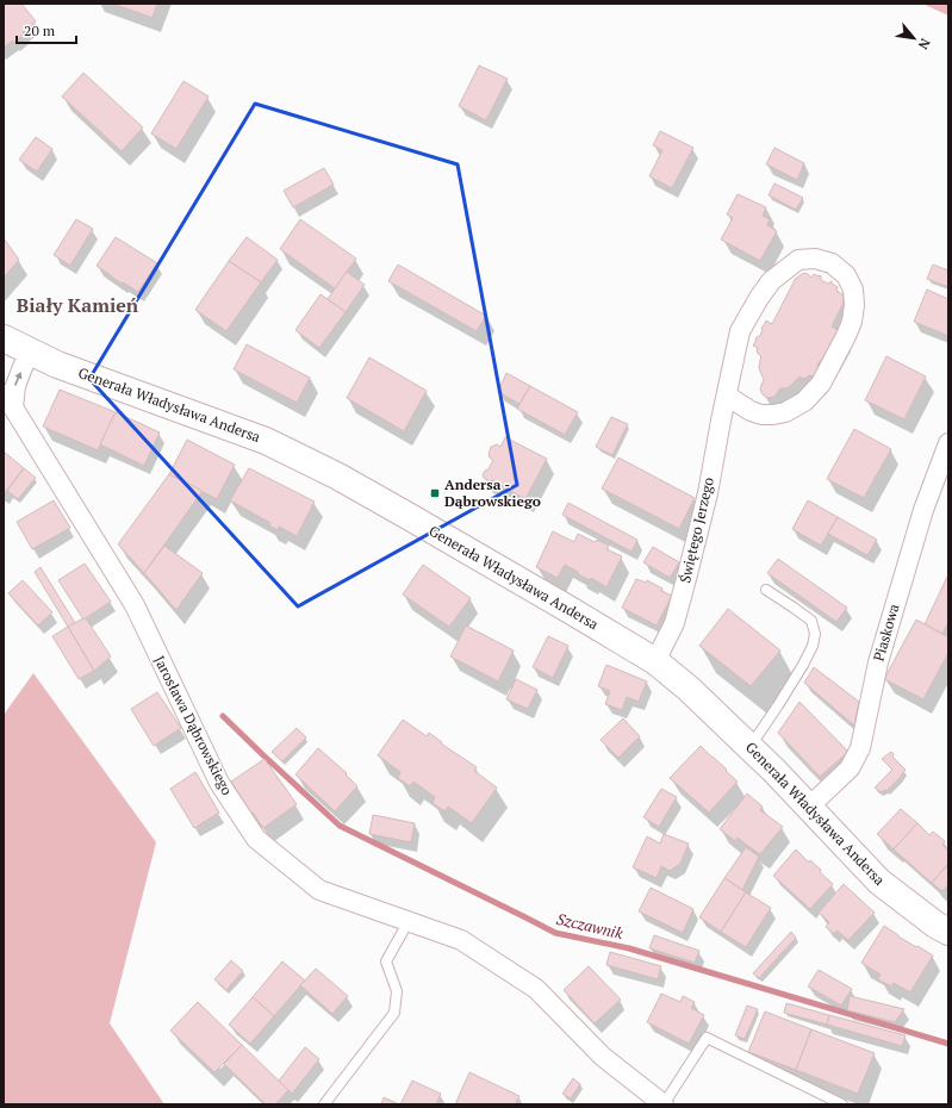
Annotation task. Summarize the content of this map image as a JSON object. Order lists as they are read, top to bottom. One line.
{"streets":{"street":["Generała Władysława Andersa","Świętego Jerzego","Piaskowa","Jarosława Dąbrowskiego"]},"crossings":[["Generała Władysława Andersa","Świętego Jerzego"],["Generała Władysława Andersa","Piaskowa"],["Generała Władysława Andersa","Jarosława Dąbrowskiego"]],"districts":["Biały Kamień"],"water":["Szczawnik"],"places":{"transit":["Andersa - Dąbrowskiego"]},"scale_bar":"20 m","north":"bottom right"}
